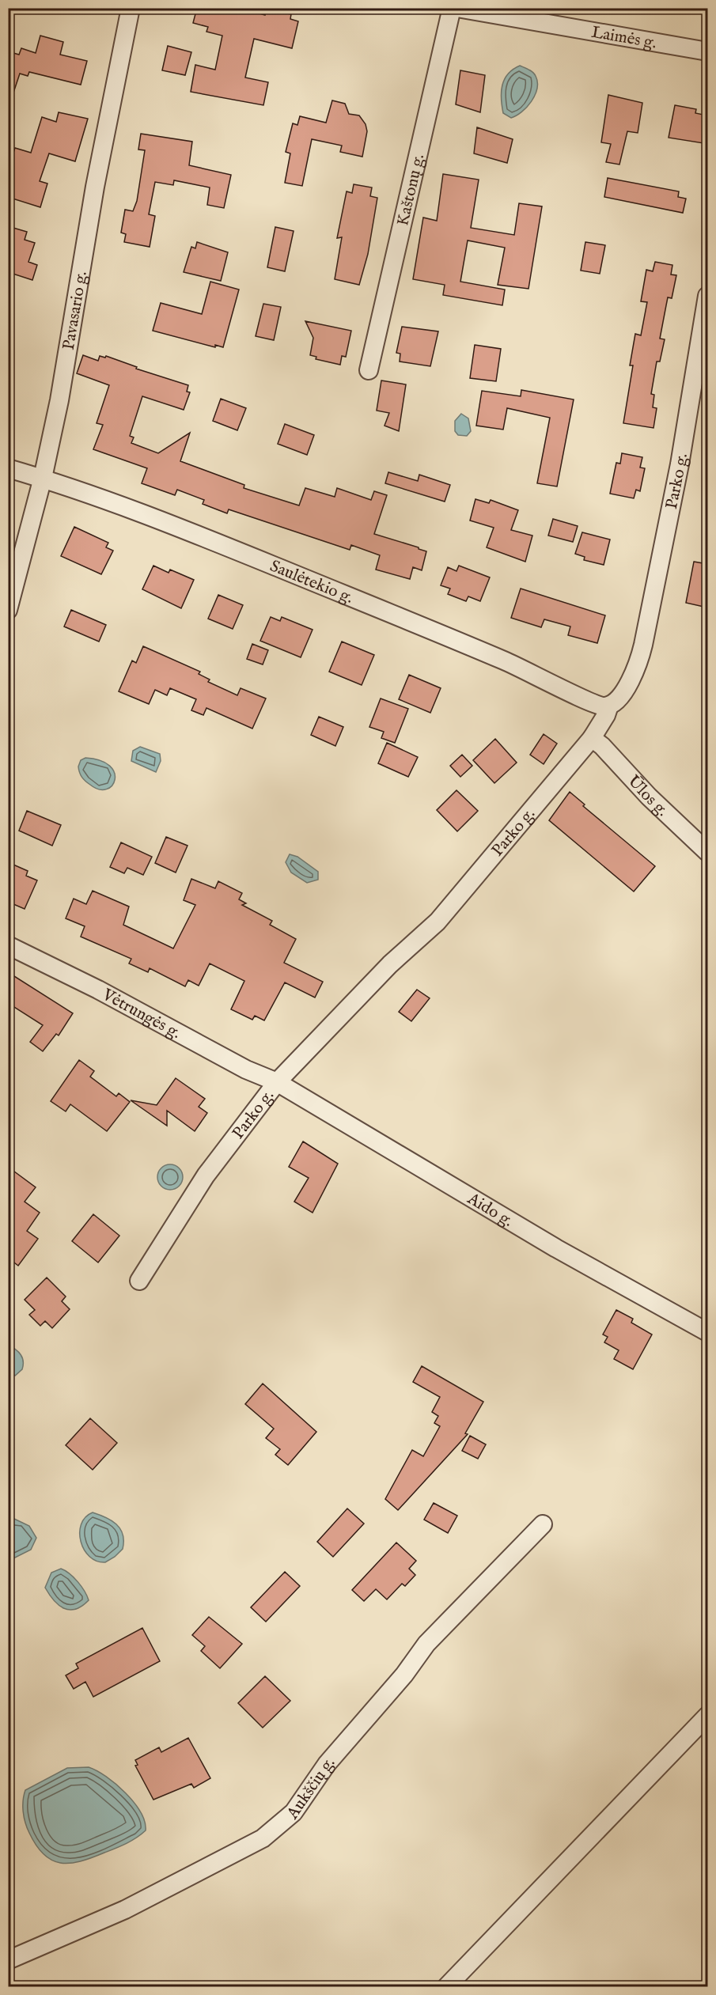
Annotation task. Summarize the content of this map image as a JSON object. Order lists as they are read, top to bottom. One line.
{"streets":{"street":["Laimės g.","Kaštonų g.","Pavasario g.","Parko g.","Saulėtekio g.","Ūlos g.","Vėtrungės g.","Aido g.","Aukščių g."]},"crossings":[["Pavasario g.","Saulėtekio g."],["Parko g.","Saulėtekio g."],["Parko g.","Ūlos g."],["Parko g.","Vėtrungės g."],["Parko g.","Aido g."],["Vėtrungės g.","Aido g."]]}
